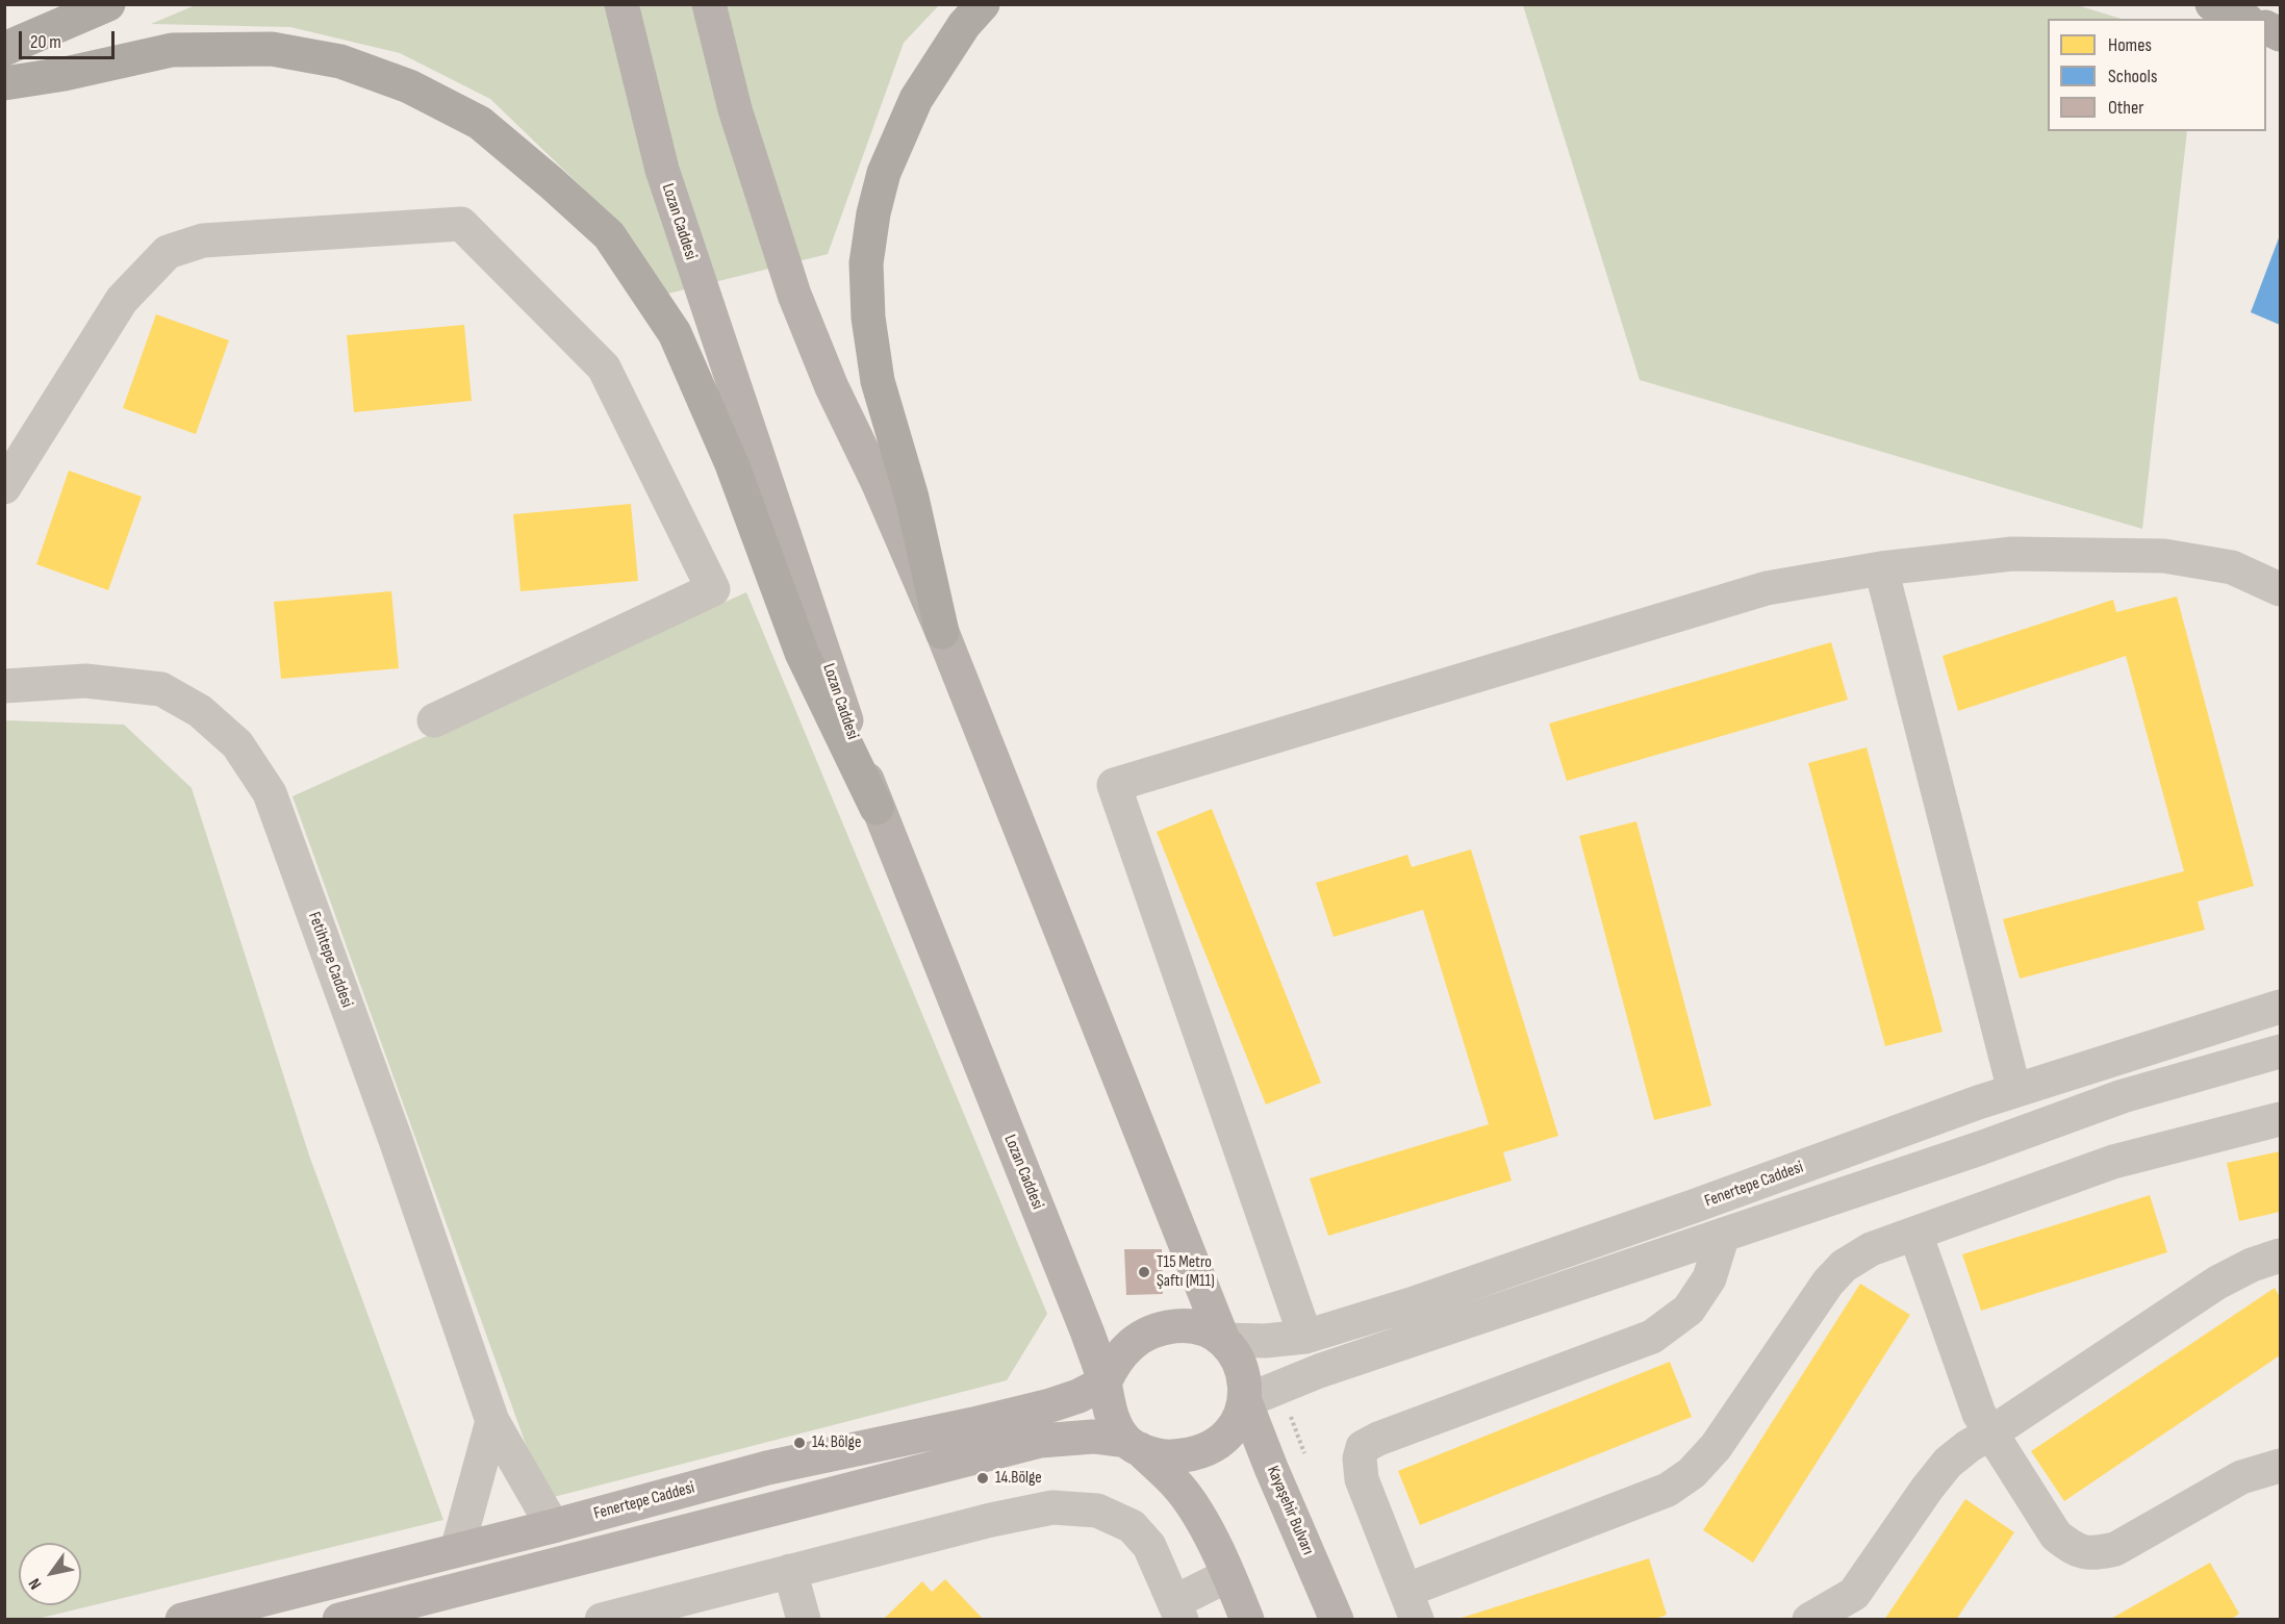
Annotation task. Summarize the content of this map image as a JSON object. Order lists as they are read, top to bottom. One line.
{"streets":{"main road":["Lozan Caddesi","Fenertepe Caddesi","Kayaşehir Bulvarı"],"street":["Fetihtepe Caddesi"]},"crossings":[["Lozan Caddesi","Fenertepe Caddesi"],["Lozan Caddesi","Kayaşehir Bulvarı"],["Fetihtepe Caddesi","Fenertepe Caddesi"],["Fenertepe Caddesi","Kayaşehir Bulvarı"]],"places":["T15 Metro Şaftı (M11)","14. Bölge","14.Bölge"],"legend":["Homes","Schools","Other"],"scale_bar":"20 m","north":"bottom left"}
